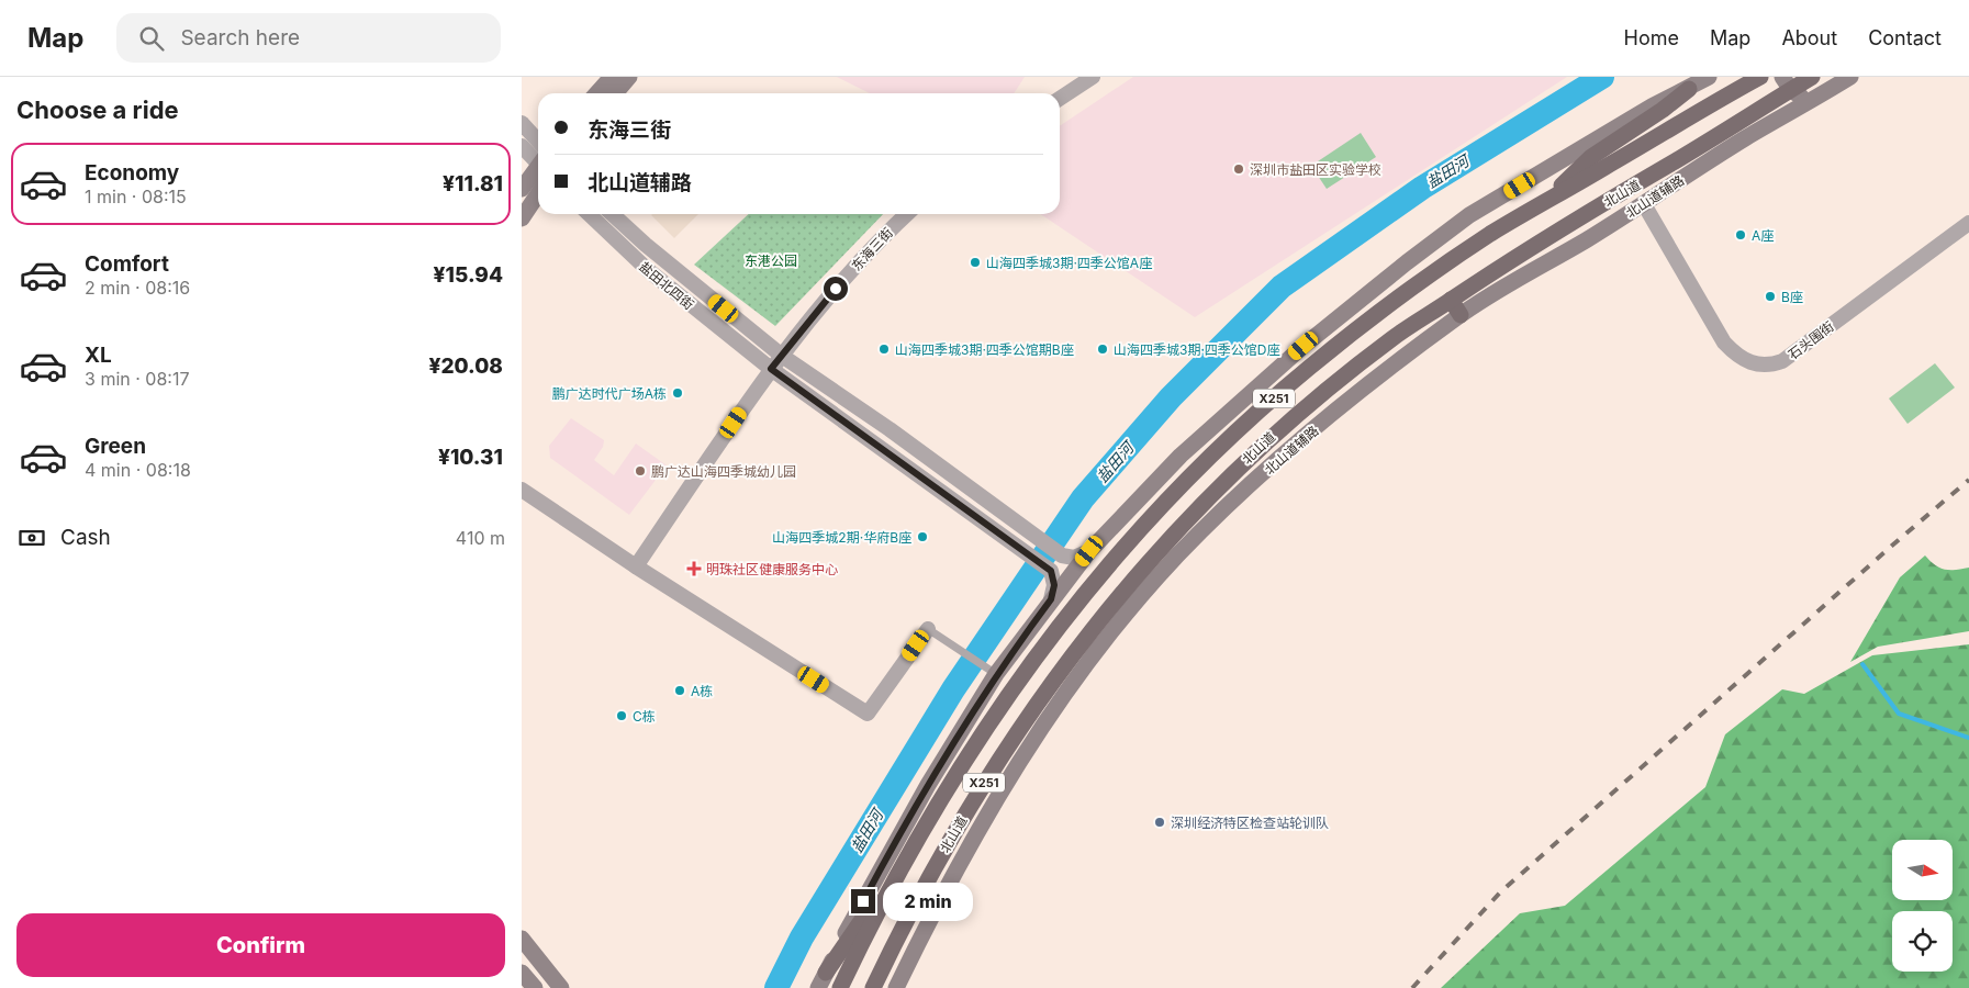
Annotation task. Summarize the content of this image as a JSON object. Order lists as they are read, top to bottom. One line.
{"streets":{"main road":["北山道","X251"],"street":["北山道辅路","东海三街","盐田北四街","石头围街"]},"crossings":[["北山道辅路","石头围街"],["东海三街","盐田北四街"]],"water":["盐田河"],"parks":["东港公园"],"places":{"other":["深圳市盐田区实验学校","A座","山海四季城3期·四季公馆A座","B座","山海四季城3期·四季公馆期B座","山海四季城3期·四季公馆D座","鹏广达时代广场A栋","鹏广达山海四季城幼儿园","山海四季城2期·华府B座","A栋","C栋","深圳经济特区检查站轮训队"],"health":["明珠社区健康服务中心"]},"north":"right","page":{"header":"Map","search":"Search here","nav":["Home","Map","About","Contact"],"heading":"Choose a ride","banner":["东海三街","北山道辅路"],"list":[{"name":"Economy","note":"1 min · 08:15","value":"¥11.81"},{"name":"Comfort","note":"2 min · 08:16","value":"¥15.94"},{"name":"XL","note":"3 min · 08:17","value":"¥20.08"},{"name":"Green","note":"4 min · 08:18","value":"¥10.31"}],"pay":["Cash","410 m"],"bubble":"2 min","buttons":"Confirm"}}
